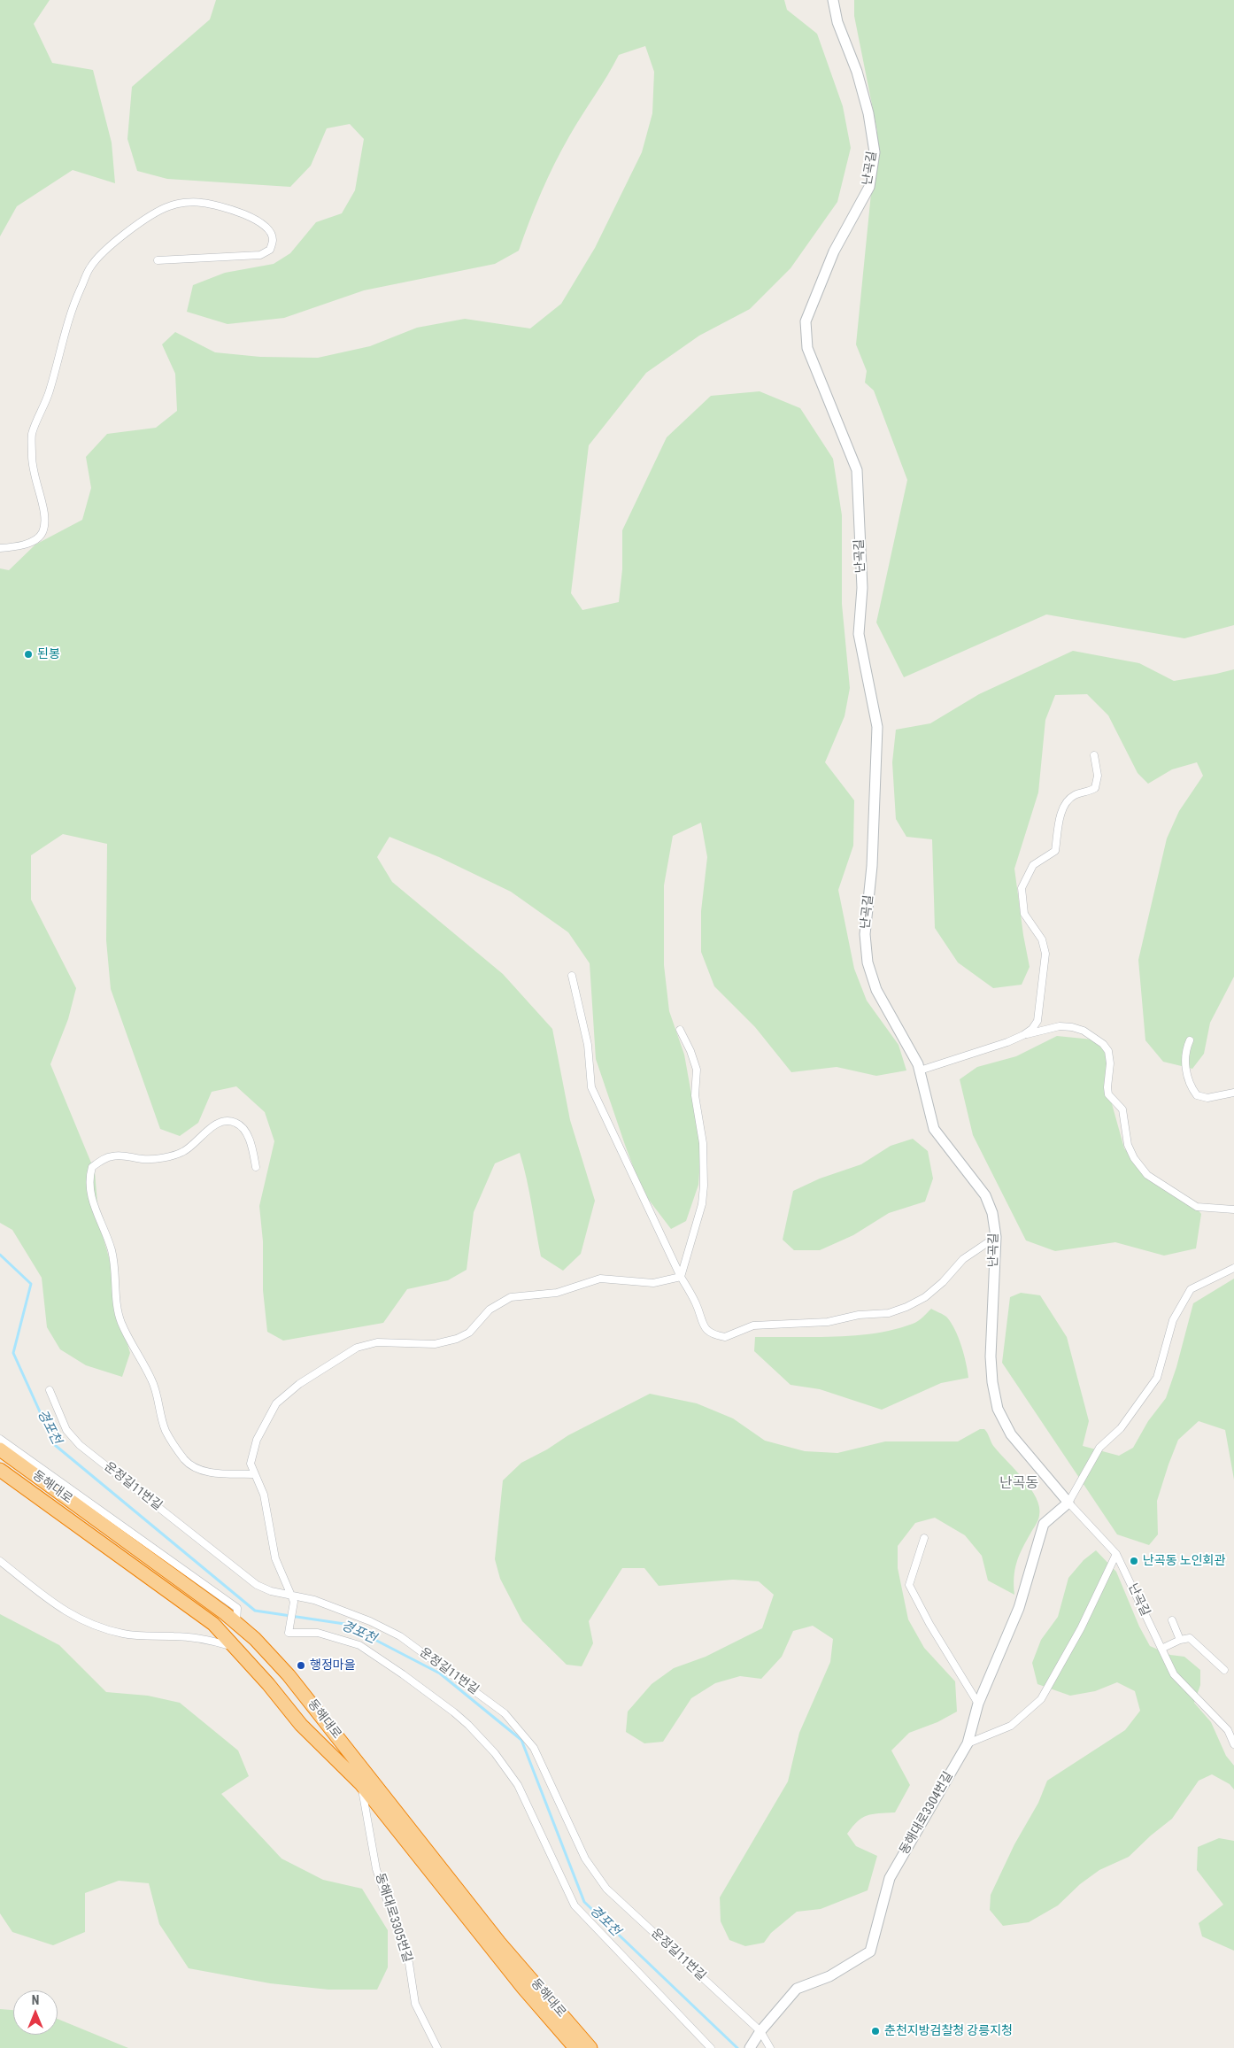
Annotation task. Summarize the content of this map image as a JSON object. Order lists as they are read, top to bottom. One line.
{"streets":{"highway":["동해대로"],"street":["난곡길","운정길11번길","동해대로3304번길","동해대로3305번길"]},"crossings":[["난곡길","동해대로3304번길"],["운정길11번길","동해대로3304번길"],["동해대로","동해대로3305번길"]],"districts":["난곡동"],"water":["경포천"],"places":["된봉","난곡동 노인회관","행정마을","춘천지방검찰청 강릉지청"],"north":"top"}
